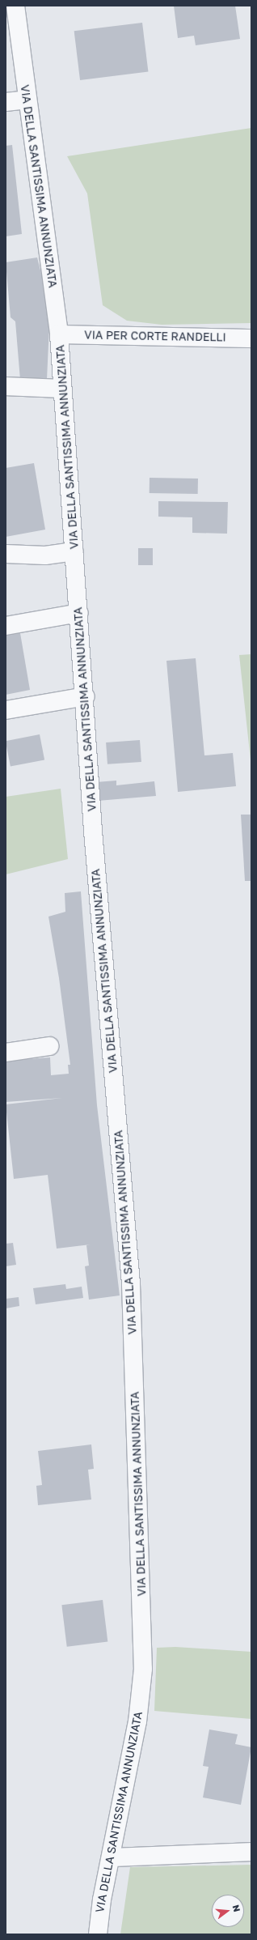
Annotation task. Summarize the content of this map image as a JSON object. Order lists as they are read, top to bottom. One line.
{"streets":{"street":["VIA DELLA SANTISSIMA ANNUNZIATA","VIA PER CORTE RANDELLI"]},"crossings":[["VIA DELLA SANTISSIMA ANNUNZIATA","VIA PER CORTE RANDELLI"]],"north":"right"}
